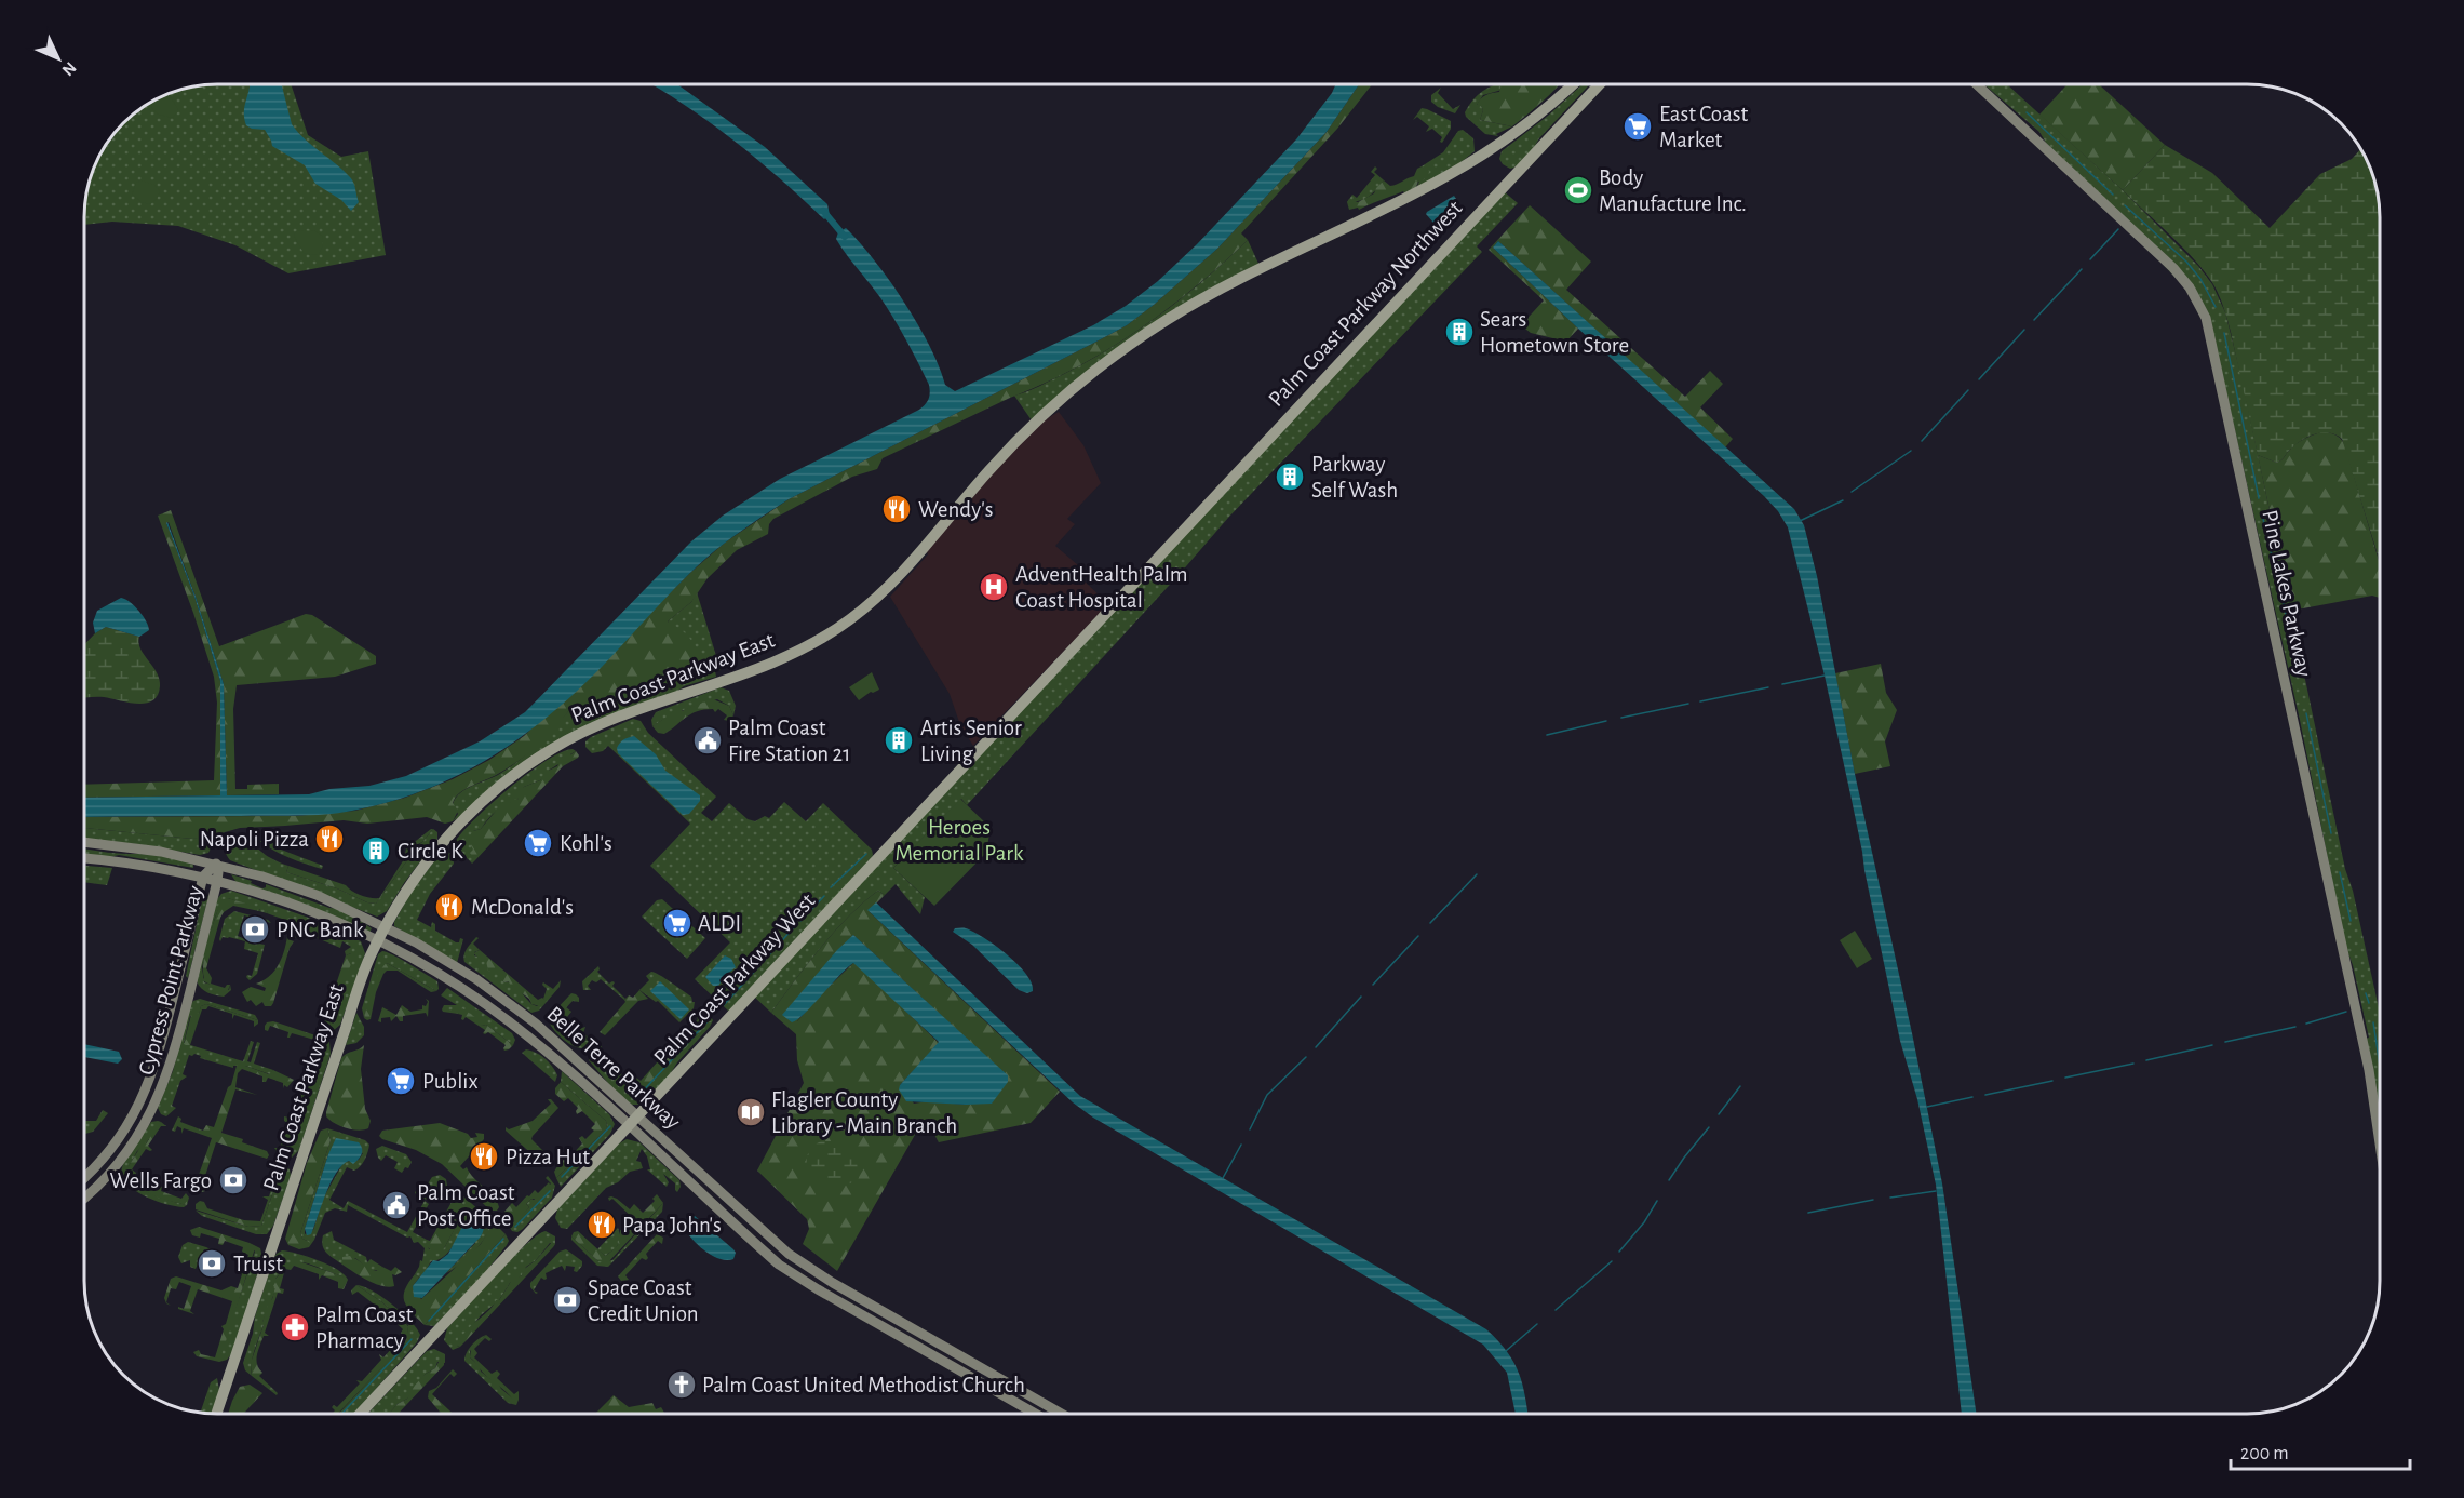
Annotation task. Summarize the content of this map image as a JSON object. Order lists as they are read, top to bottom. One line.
{"streets":{"main road":["Palm Coast Parkway Northwest","Pine Lakes Parkway","Palm Coast Parkway East","Palm Coast Parkway West","Cypress Point Parkway","Belle Terre Parkway"]},"crossings":[["Palm Coast Parkway Northwest","Palm Coast Parkway West"],["Palm Coast Parkway East","Belle Terre Parkway"],["Palm Coast Parkway West","Belle Terre Parkway"],["Cypress Point Parkway","Belle Terre Parkway"]],"parks":["Heroes Memorial Park"],"places":{"supermarket":["East Coast Market","Kohl's","ALDI","Publix"],"sports":["Body Manufacture Inc."],"building":["Sears Hometown Store","Parkway Self Wash","Artis Senior Living","Circle K"],"restaurant":["Wendy's","Napoli Pizza","McDonald's","Pizza Hut","Papa John's"],"hospital":["AdventHealth Palm Coast Hospital"],"public building":["Palm Coast Fire Station 21","Palm Coast Post Office"],"bank":["PNC Bank","Wells Fargo","Truist","Space Coast Credit Union"],"library":["Flagler County Library - Main Branch"],"pharmacy":["Palm Coast Pharmacy"],"church":["Palm Coast United Methodist Church"]},"scale_bar":"200 m","north":"bottom right"}
